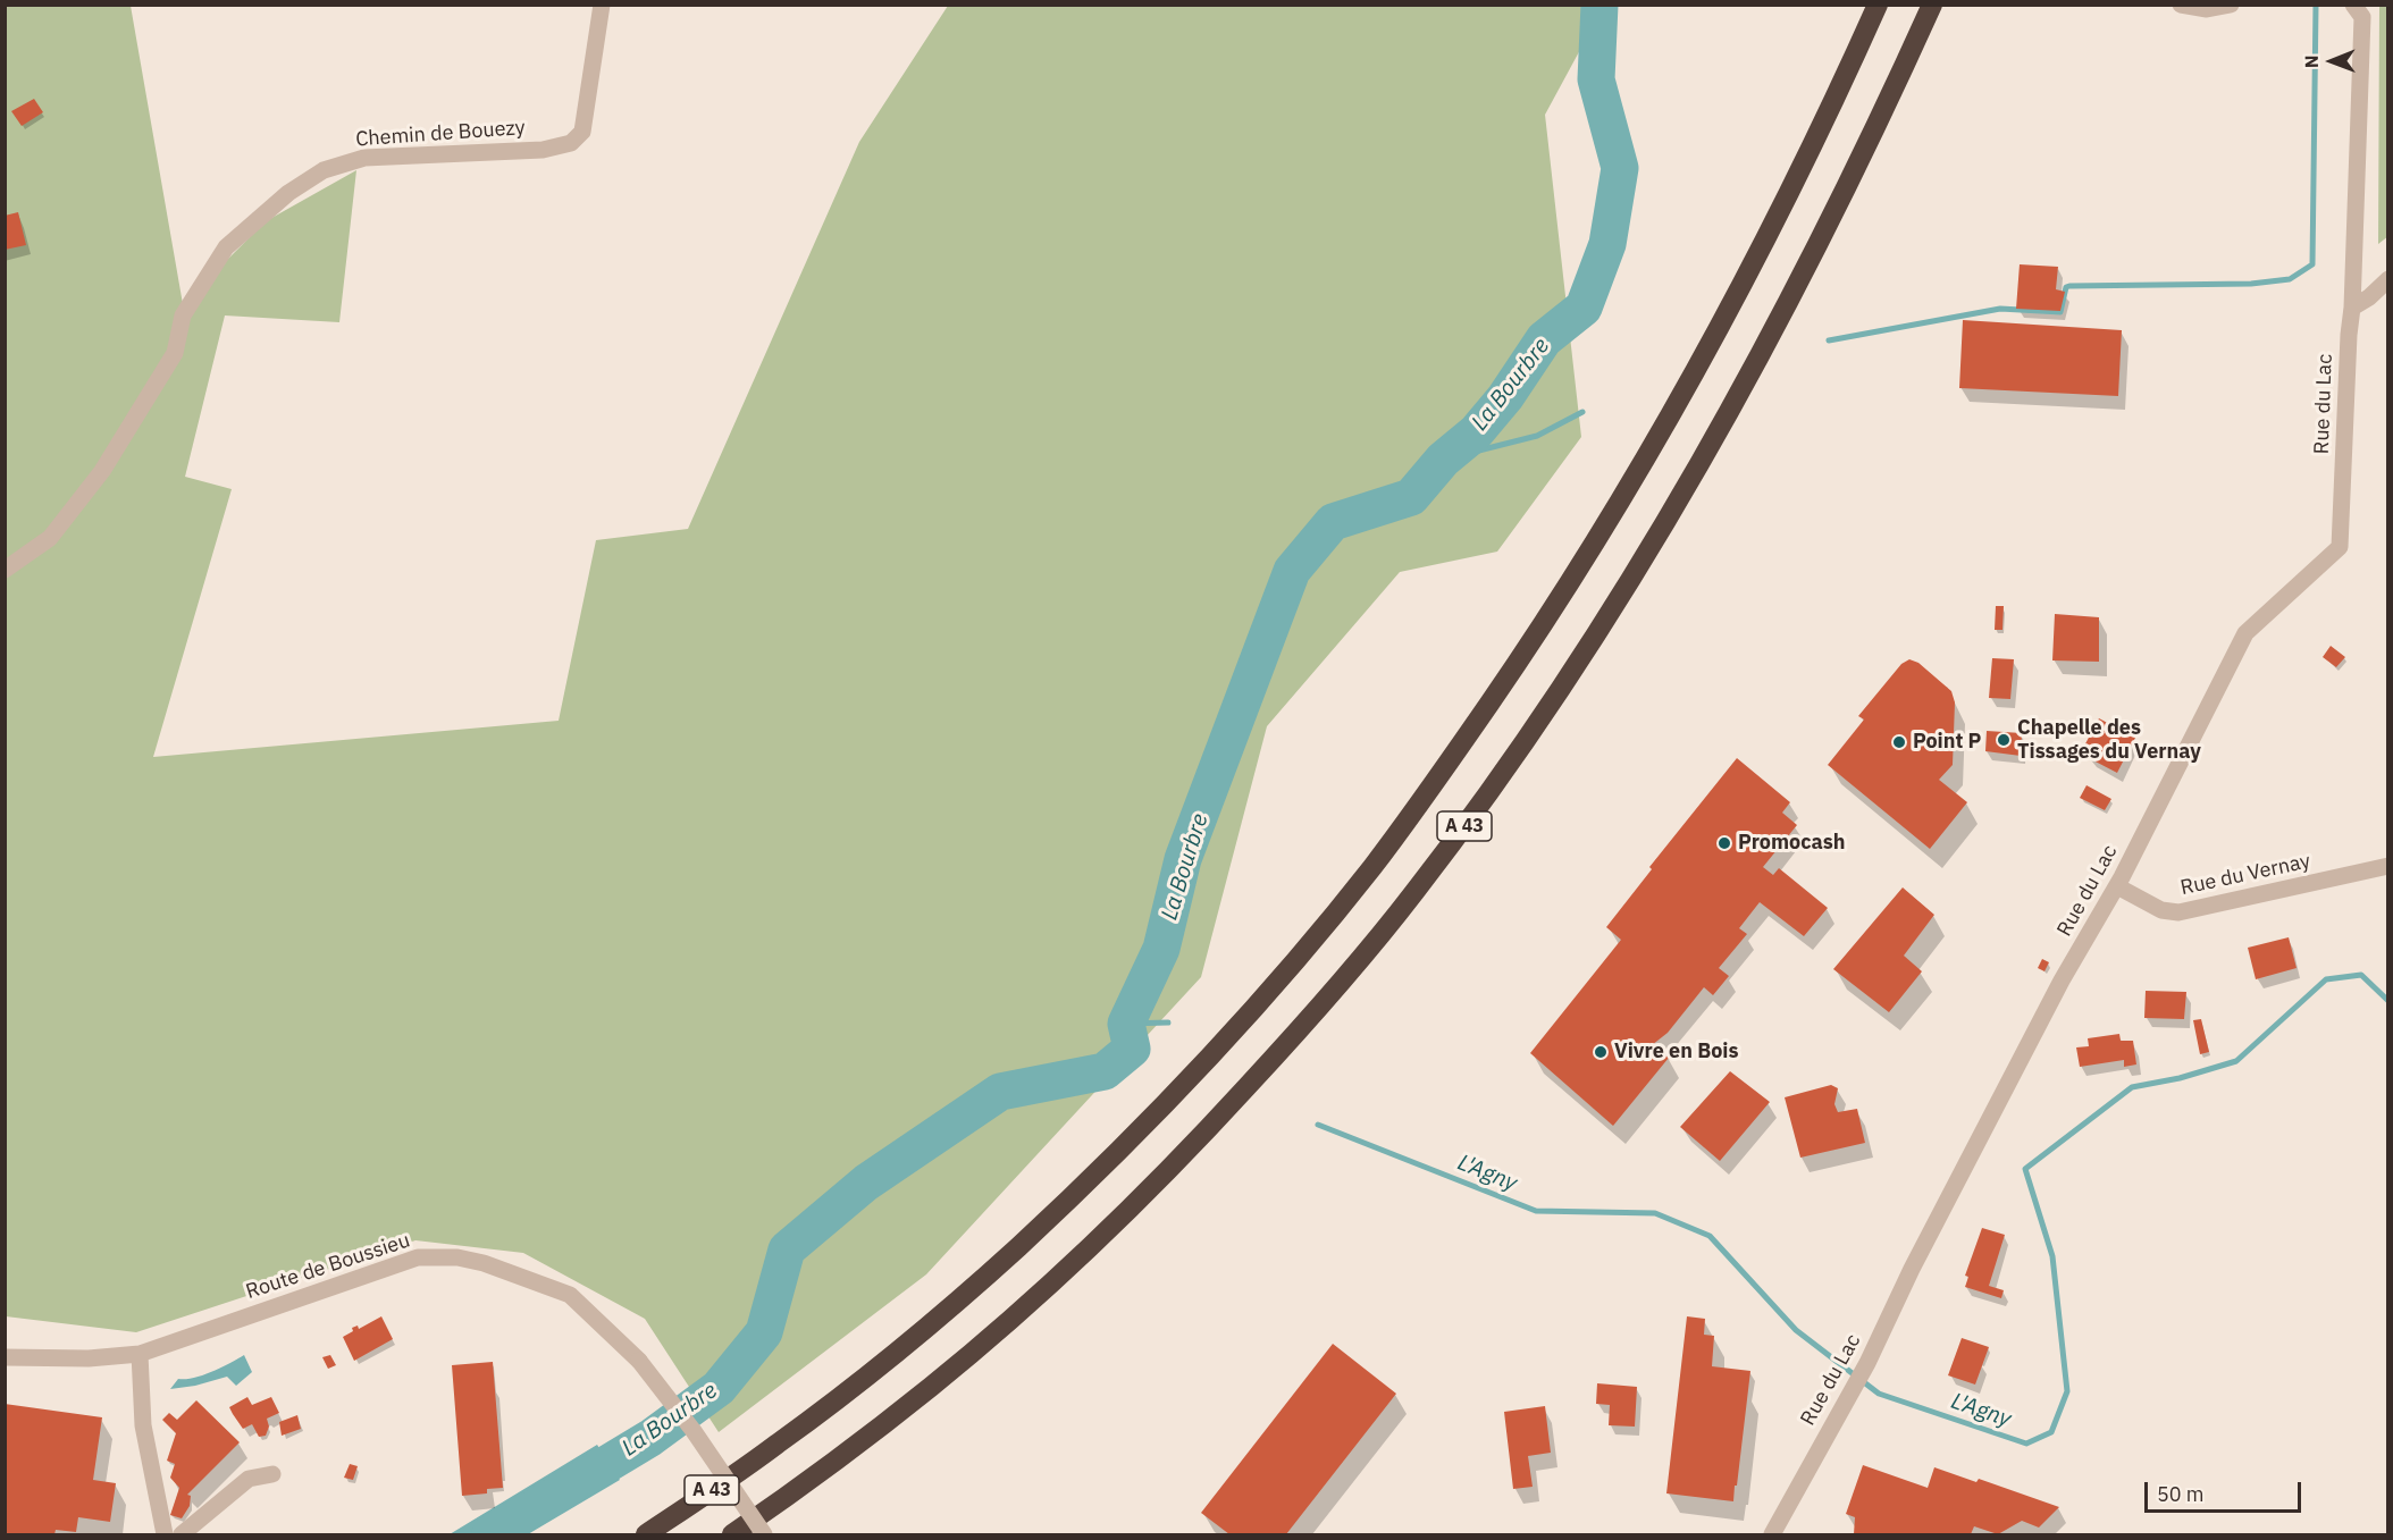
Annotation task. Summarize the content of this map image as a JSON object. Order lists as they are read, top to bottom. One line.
{"streets":{"highway":["A 43"],"street":["Chemin de Bouezy","Rue du Lac","Rue du Vernay","Route de Boussieu"]},"crossings":[["Rue du Lac","Rue du Vernay"]],"water":["La Bourbre","L'Agny"],"places":["Chapelle des Tissages du Vernay","Point P","Promocash","Vivre en Bois"],"scale_bar":"50 m","north":"left"}
